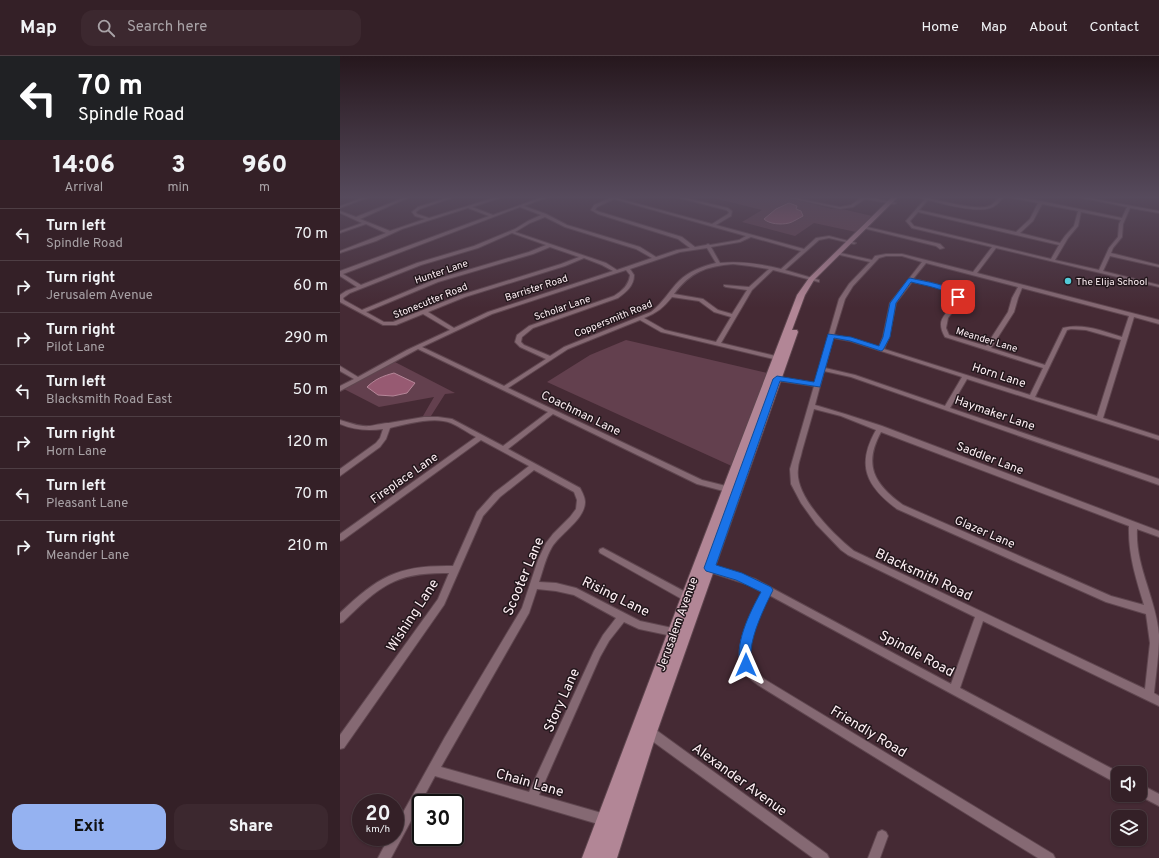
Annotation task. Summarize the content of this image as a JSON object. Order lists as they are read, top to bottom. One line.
{"streets":{"main road":["Jerusalem Avenue"],"street":["Hunter Lane","Barrister Road","Stonecutter Road","Scholar Lane","Coppersmith Road","Meander Lane","Horn Lane","Coachman Lane","Haymaker Lane","Saddler Lane","Fireplace Lane","Glazer Lane","Blacksmith Road","Scooter Lane","Rising Lane","Wishing Lane","Spindle Road","Story Lane","Friendly Road","Alexander Avenue","Chain Lane"]},"crossings":[["Hunter Lane","Stonecutter Road"],["Barrister Road","Scholar Lane"],["Barrister Road","Coachman Lane"],["Scholar Lane","Coppersmith Road"],["Coppersmith Road","Coachman Lane"],["Coppersmith Road","Jerusalem Avenue"],["Horn Lane","Blacksmith Road"],["Coachman Lane","Jerusalem Avenue"],["Haymaker Lane","Blacksmith Road"],["Saddler Lane","Glazer Lane"],["Saddler Lane","Blacksmith Road"],["Fireplace Lane","Scooter Lane"],["Scooter Lane","Rising Lane"],["Scooter Lane","Wishing Lane"],["Scooter Lane","Chain Lane"],["Rising Lane","Jerusalem Avenue"],["Rising Lane","Story Lane"],["Jerusalem Avenue","Spindle Road"],["Jerusalem Avenue","Alexander Avenue"],["Jerusalem Avenue","Chain Lane"],["Spindle Road","Friendly Road"],["Story Lane","Chain Lane"]],"places":["The Elija School"],"page":{"header":"Map","search":"Search here","nav":["Home","Map","About","Contact"],"turn":["70 m","Spindle Road"],"eta":["14:06","Arrival","3","min","960","m"],"list":[{"name":"Turn left","note":"Spindle Road","value":"70 m"},{"name":"Turn right","note":"Jerusalem Avenue","value":"60 m"},{"name":"Turn right","note":"Pilot Lane","value":"290 m"},{"name":"Turn left","note":"Blacksmith Road East","value":"50 m"},{"name":"Turn right","note":"Horn Lane","value":"120 m"},{"name":"Turn left","note":"Pleasant Lane","value":"70 m"},{"name":"Turn right","note":"Meander Lane","value":"210 m"}],"speed":"20 km/h","limit":"30","buttons":["Exit","Share"]}}
